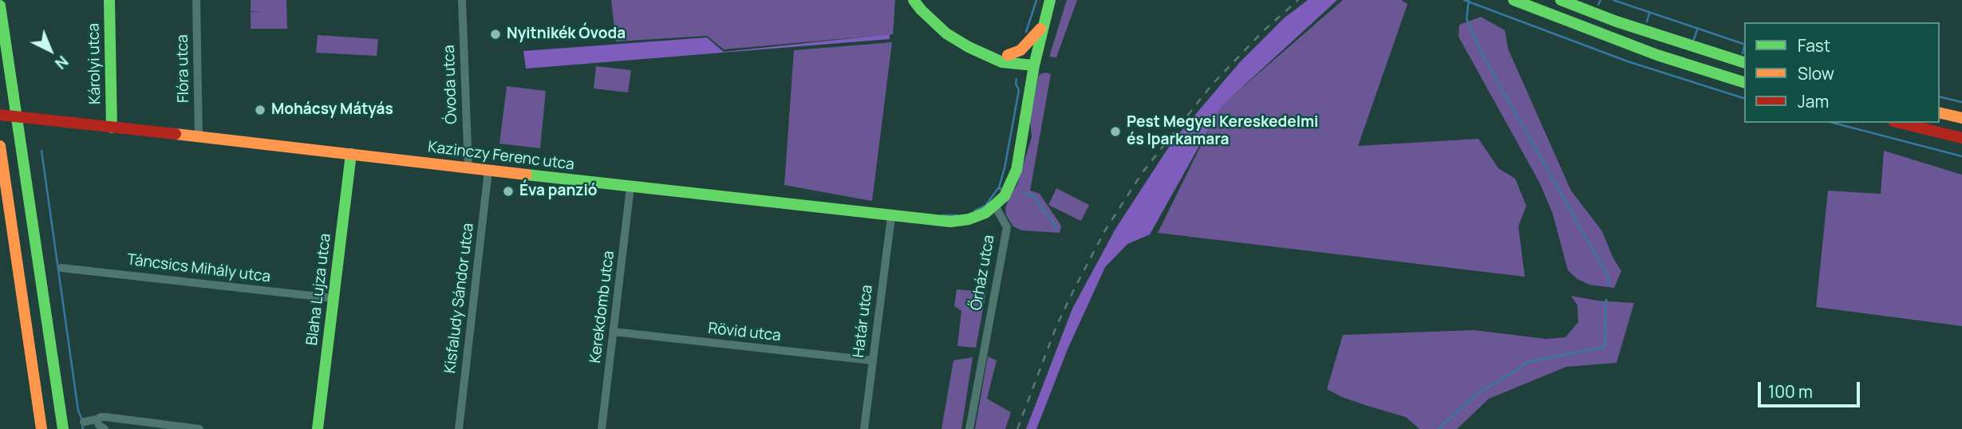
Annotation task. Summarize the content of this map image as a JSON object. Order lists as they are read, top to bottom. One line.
{"streets":{"main road":["Károlyi utca","Kazinczy Ferenc utca","Blaha Lujza utca"],"street":["Flóra utca","Óvoda utca","Táncsics Mihály utca","Őrház utca","Kisfaludy Sándor utca","Kerekdomb utca","Határ utca","Rövid utca"]},"crossings":[["Károlyi utca","Kazinczy Ferenc utca"],["Flóra utca","Kazinczy Ferenc utca"],["Óvoda utca","Kazinczy Ferenc utca"],["Kazinczy Ferenc utca","Őrház utca"],["Kazinczy Ferenc utca","Blaha Lujza utca"],["Kazinczy Ferenc utca","Kisfaludy Sándor utca"],["Kazinczy Ferenc utca","Kerekdomb utca"],["Kazinczy Ferenc utca","Határ utca"],["Táncsics Mihály utca","Blaha Lujza utca"],["Kerekdomb utca","Rövid utca"],["Határ utca","Rövid utca"]],"places":["Nyitnikék Óvoda","Mohácsy Mátyás","Pest Megyei Kereskedelmi és Iparkamara","Éva panzió"],"legend":["Fast","Slow","Jam"],"scale_bar":"100 m","north":"bottom right"}
